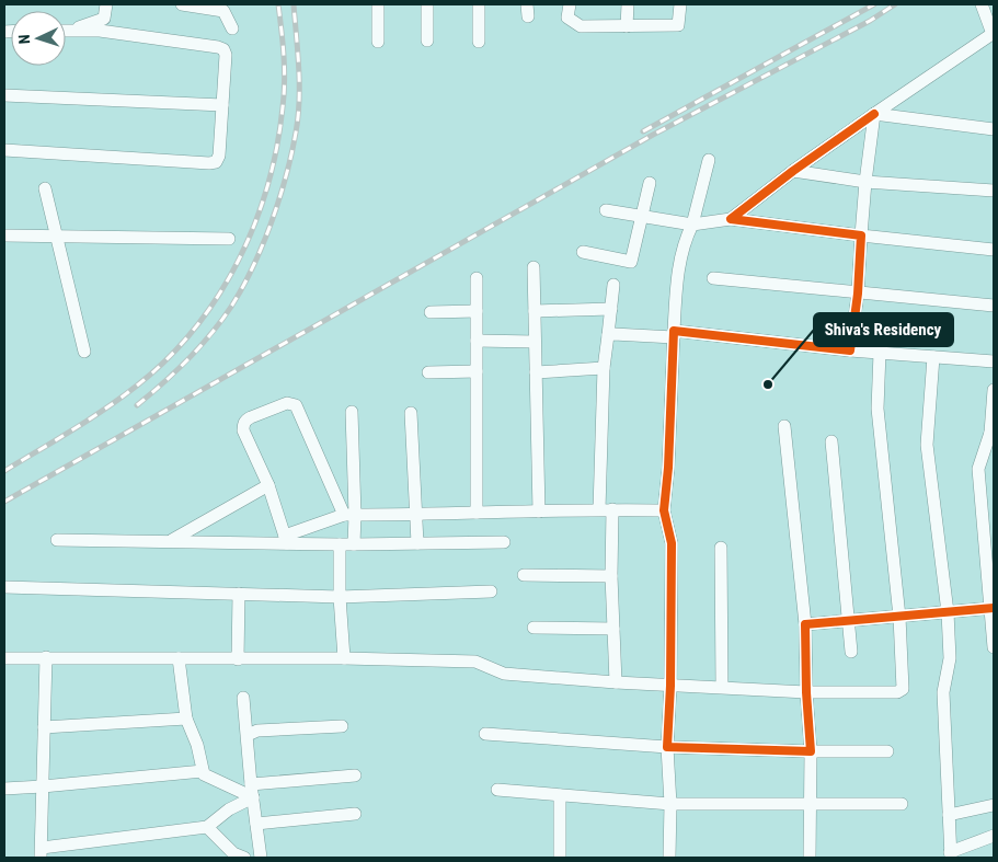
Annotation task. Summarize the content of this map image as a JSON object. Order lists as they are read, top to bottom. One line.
{"places":["Shiva's Residency"],"north":"left"}
